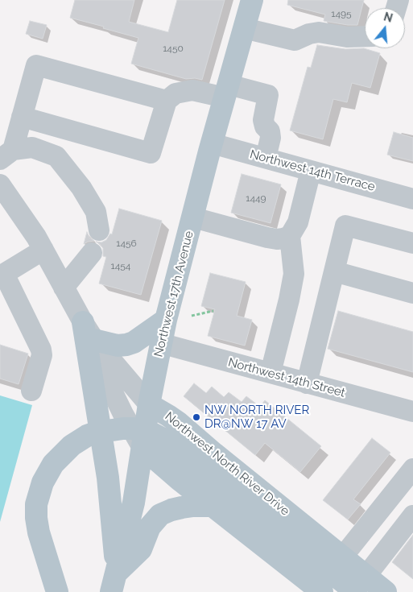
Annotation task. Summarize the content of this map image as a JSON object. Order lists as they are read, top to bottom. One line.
{"streets":{"main road":["Northwest 17th Avenue","Northwest North River Drive"],"street":["Northwest 14th Terrace","Northwest 14th Street"]},"crossings":[["Northwest 14th Terrace","Northwest 17th Avenue"],["Northwest 17th Avenue","Northwest 14th Street"],["Northwest 17th Avenue","Northwest North River Drive"]],"places":["NW NORTH RIVER DR@NW 17 AV"],"house_numbers":["1495","1450","1449","1456","1454"],"north":"top"}
